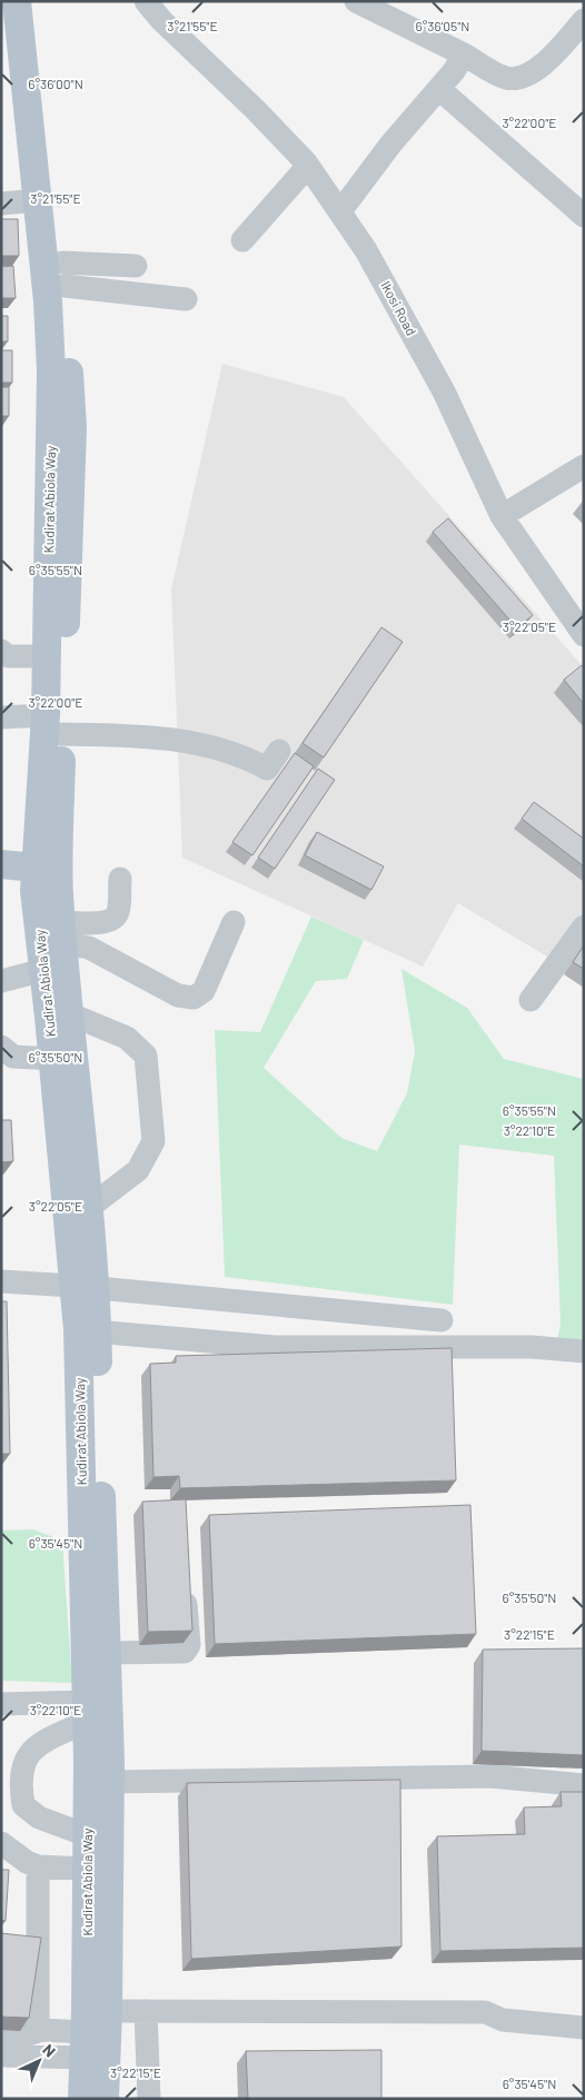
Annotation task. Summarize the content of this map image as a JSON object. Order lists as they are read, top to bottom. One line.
{"streets":{"main road":["Kudirat Abiola Way"],"street":["Ikosi Road"]},"north":"top right","coordinates":["6°36'05\"N","3°21'55\"E","6°36'00\"N","3°22'00\"E","6°35'55\"N","3°22'05\"E","6°35'50\"N","3°22'10\"E","6°35'45\"N","3°22'15\"E"]}
